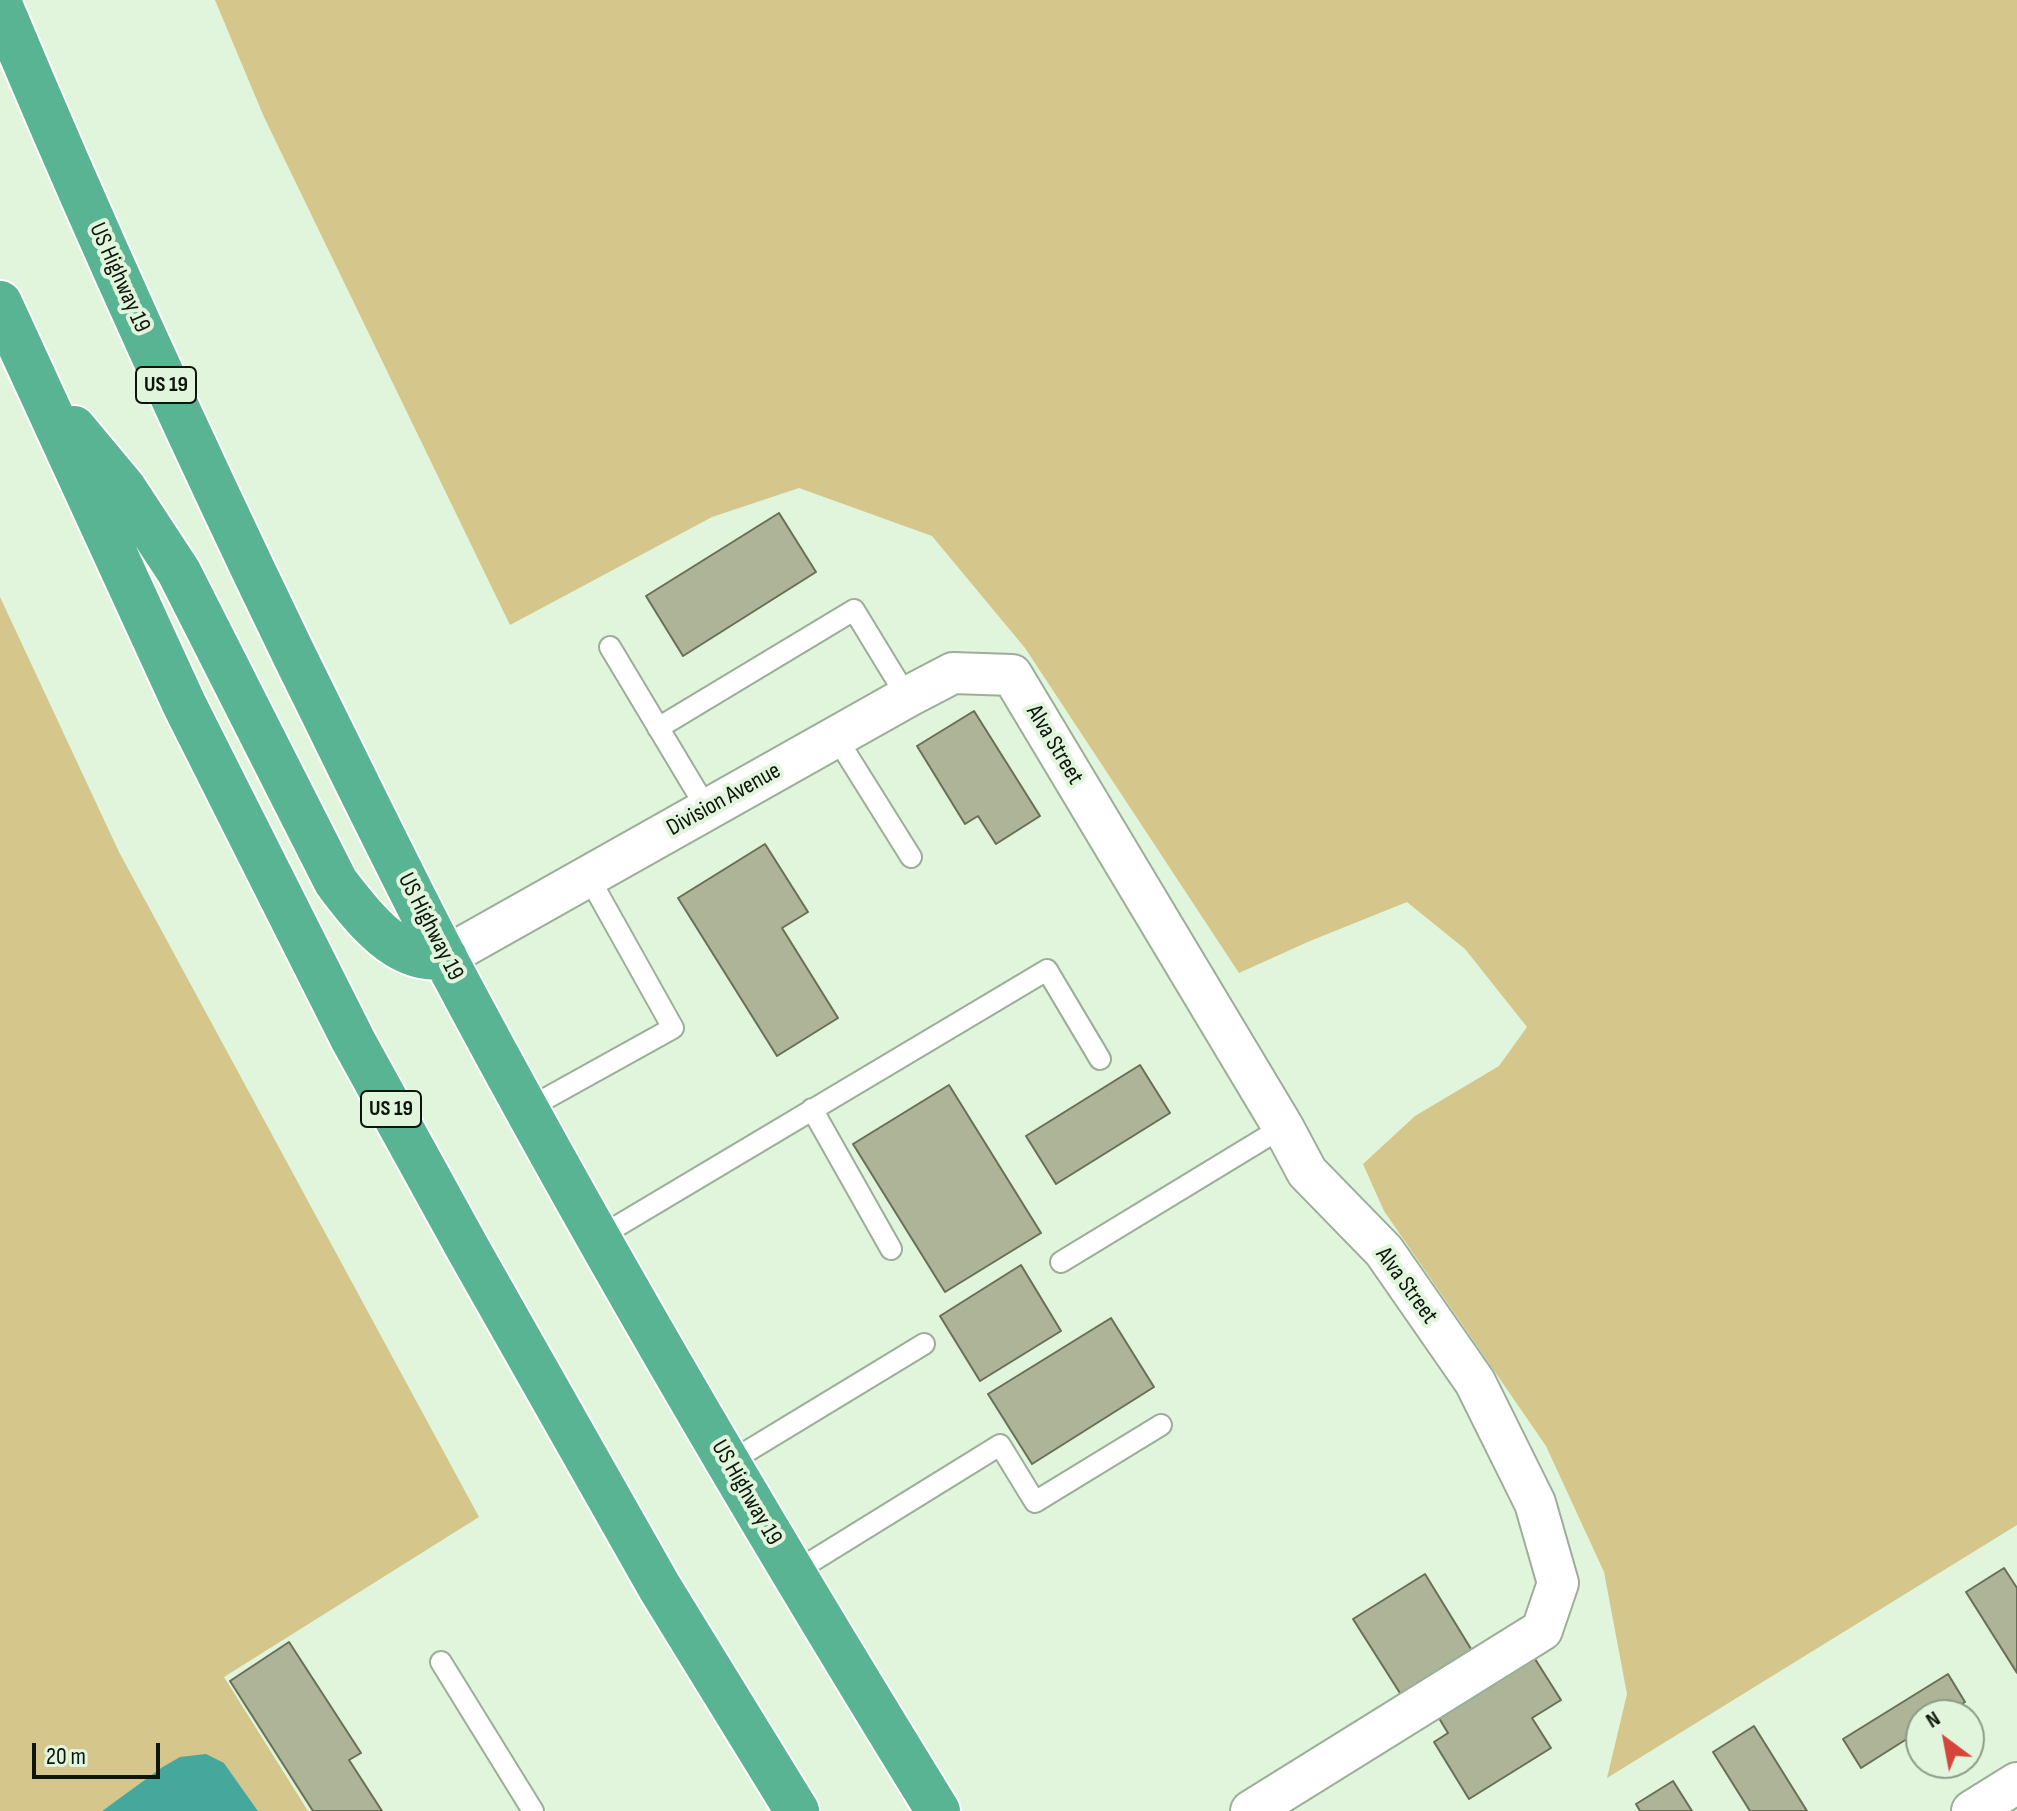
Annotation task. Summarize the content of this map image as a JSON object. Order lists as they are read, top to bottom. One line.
{"streets":{"highway":["US Highway 19","US 19"],"street":["Alva Street","Division Avenue"]},"crossings":[["US Highway 19","Division Avenue"],["Alva Street","Division Avenue"]],"scale_bar":"20 m","north":"top left"}
